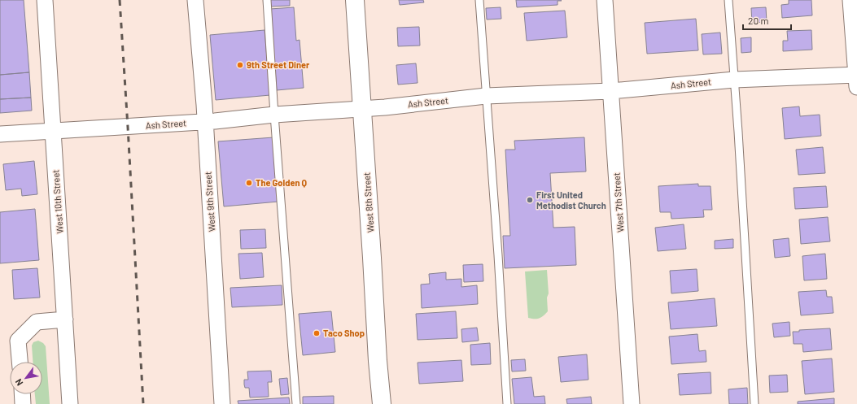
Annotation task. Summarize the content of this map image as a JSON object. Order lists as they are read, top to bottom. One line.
{"streets":{"main road":["West 8th Street"],"street":["Ash Street","West 10th Street","West 9th Street","West 7th Street"]},"crossings":[["Ash Street","West 10th Street"],["Ash Street","West 9th Street"],["Ash Street","West 8th Street"],["Ash Street","West 7th Street"]],"places":["9th Street Diner","The Golden Q","First United Methodist Church","Taco Shop"],"scale_bar":"20 m","north":"bottom left"}
